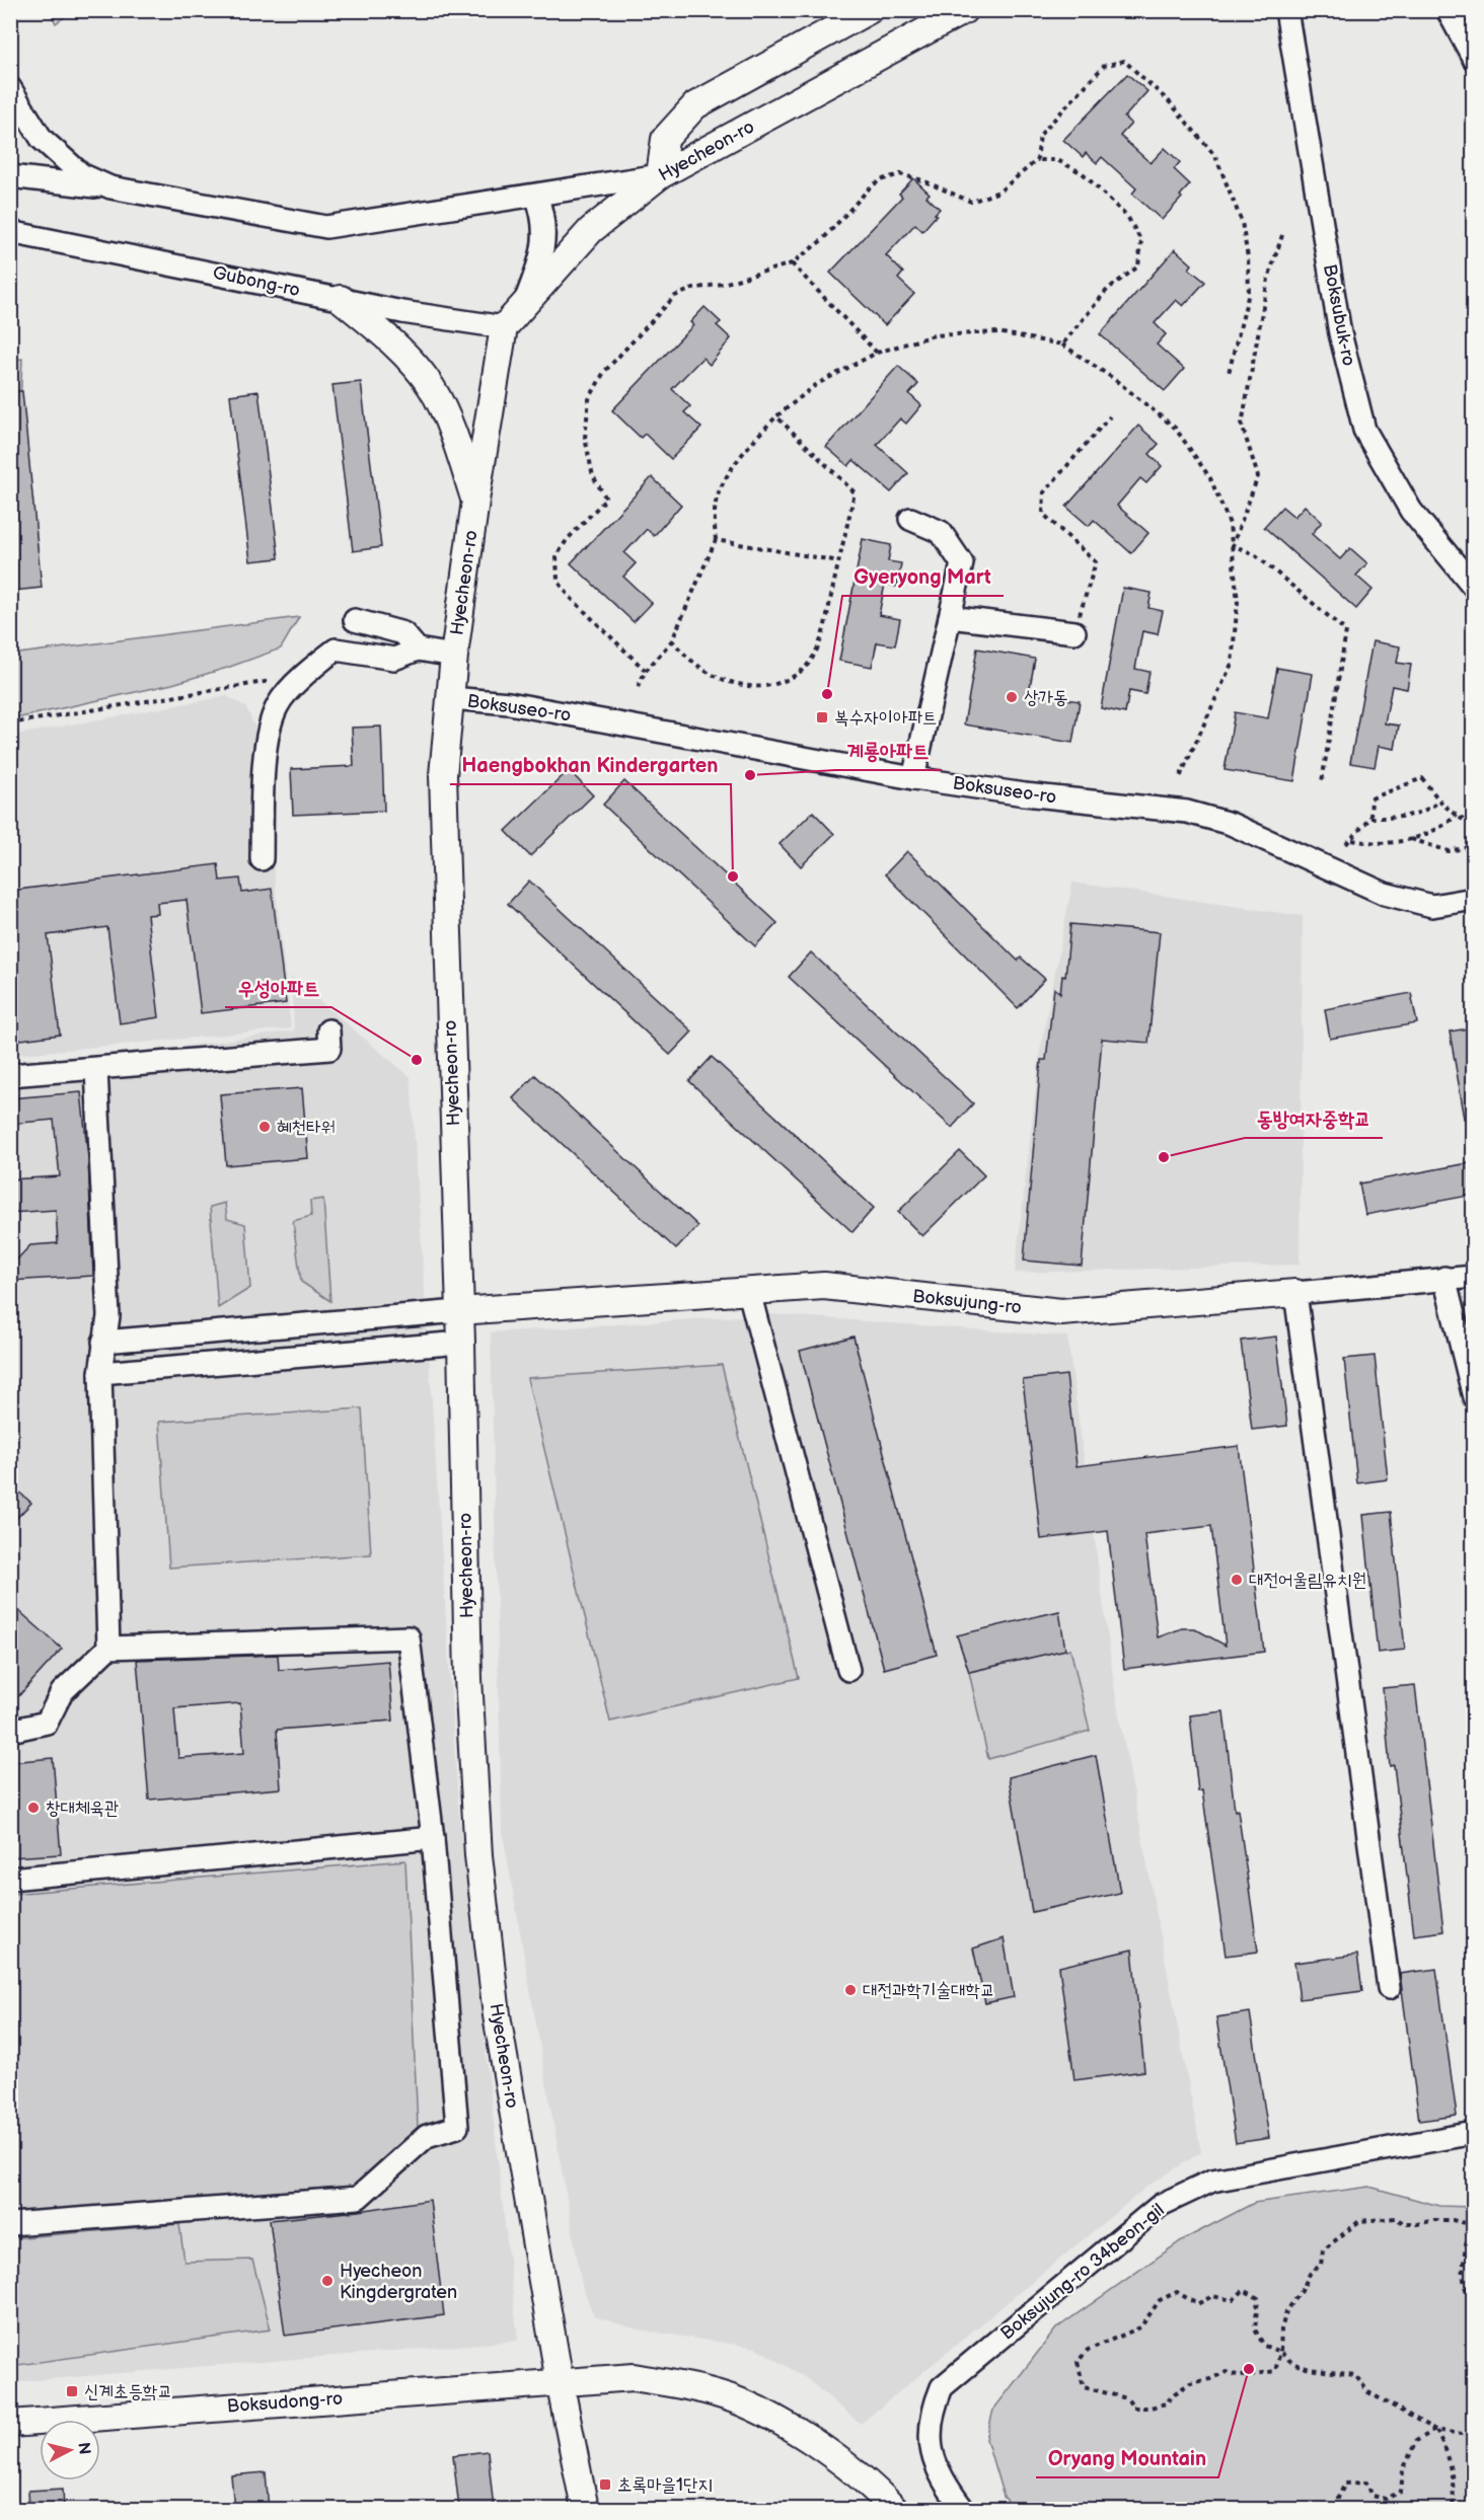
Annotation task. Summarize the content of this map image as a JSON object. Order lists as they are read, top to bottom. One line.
{"streets":{"main road":["Hyecheon-ro","Boksujung-ro","Boksudong-ro"],"street":["Gubong-ro","Boksubuk-ro","Boksuseo-ro","Boksujung-ro 34beon-gil"]},"crossings":[["Hyecheon-ro","Gubong-ro"],["Hyecheon-ro","Boksuseo-ro"],["Hyecheon-ro","Boksujung-ro"],["Hyecheon-ro","Boksudong-ro"]],"places":{"other":["Gyeryong Mart","상가동","계룡아파트","Haengbokhan Kindergarten","우성아파트","혜천타워","동방여자중학교","대전어울림유치원","창대체육관","대전과학기술대학교","Hyecheon Kingdergraten","Oryang Mountain"],"transit":["복수자이아파트","신계초등학교","초록마을1단지"]},"north":"right"}
